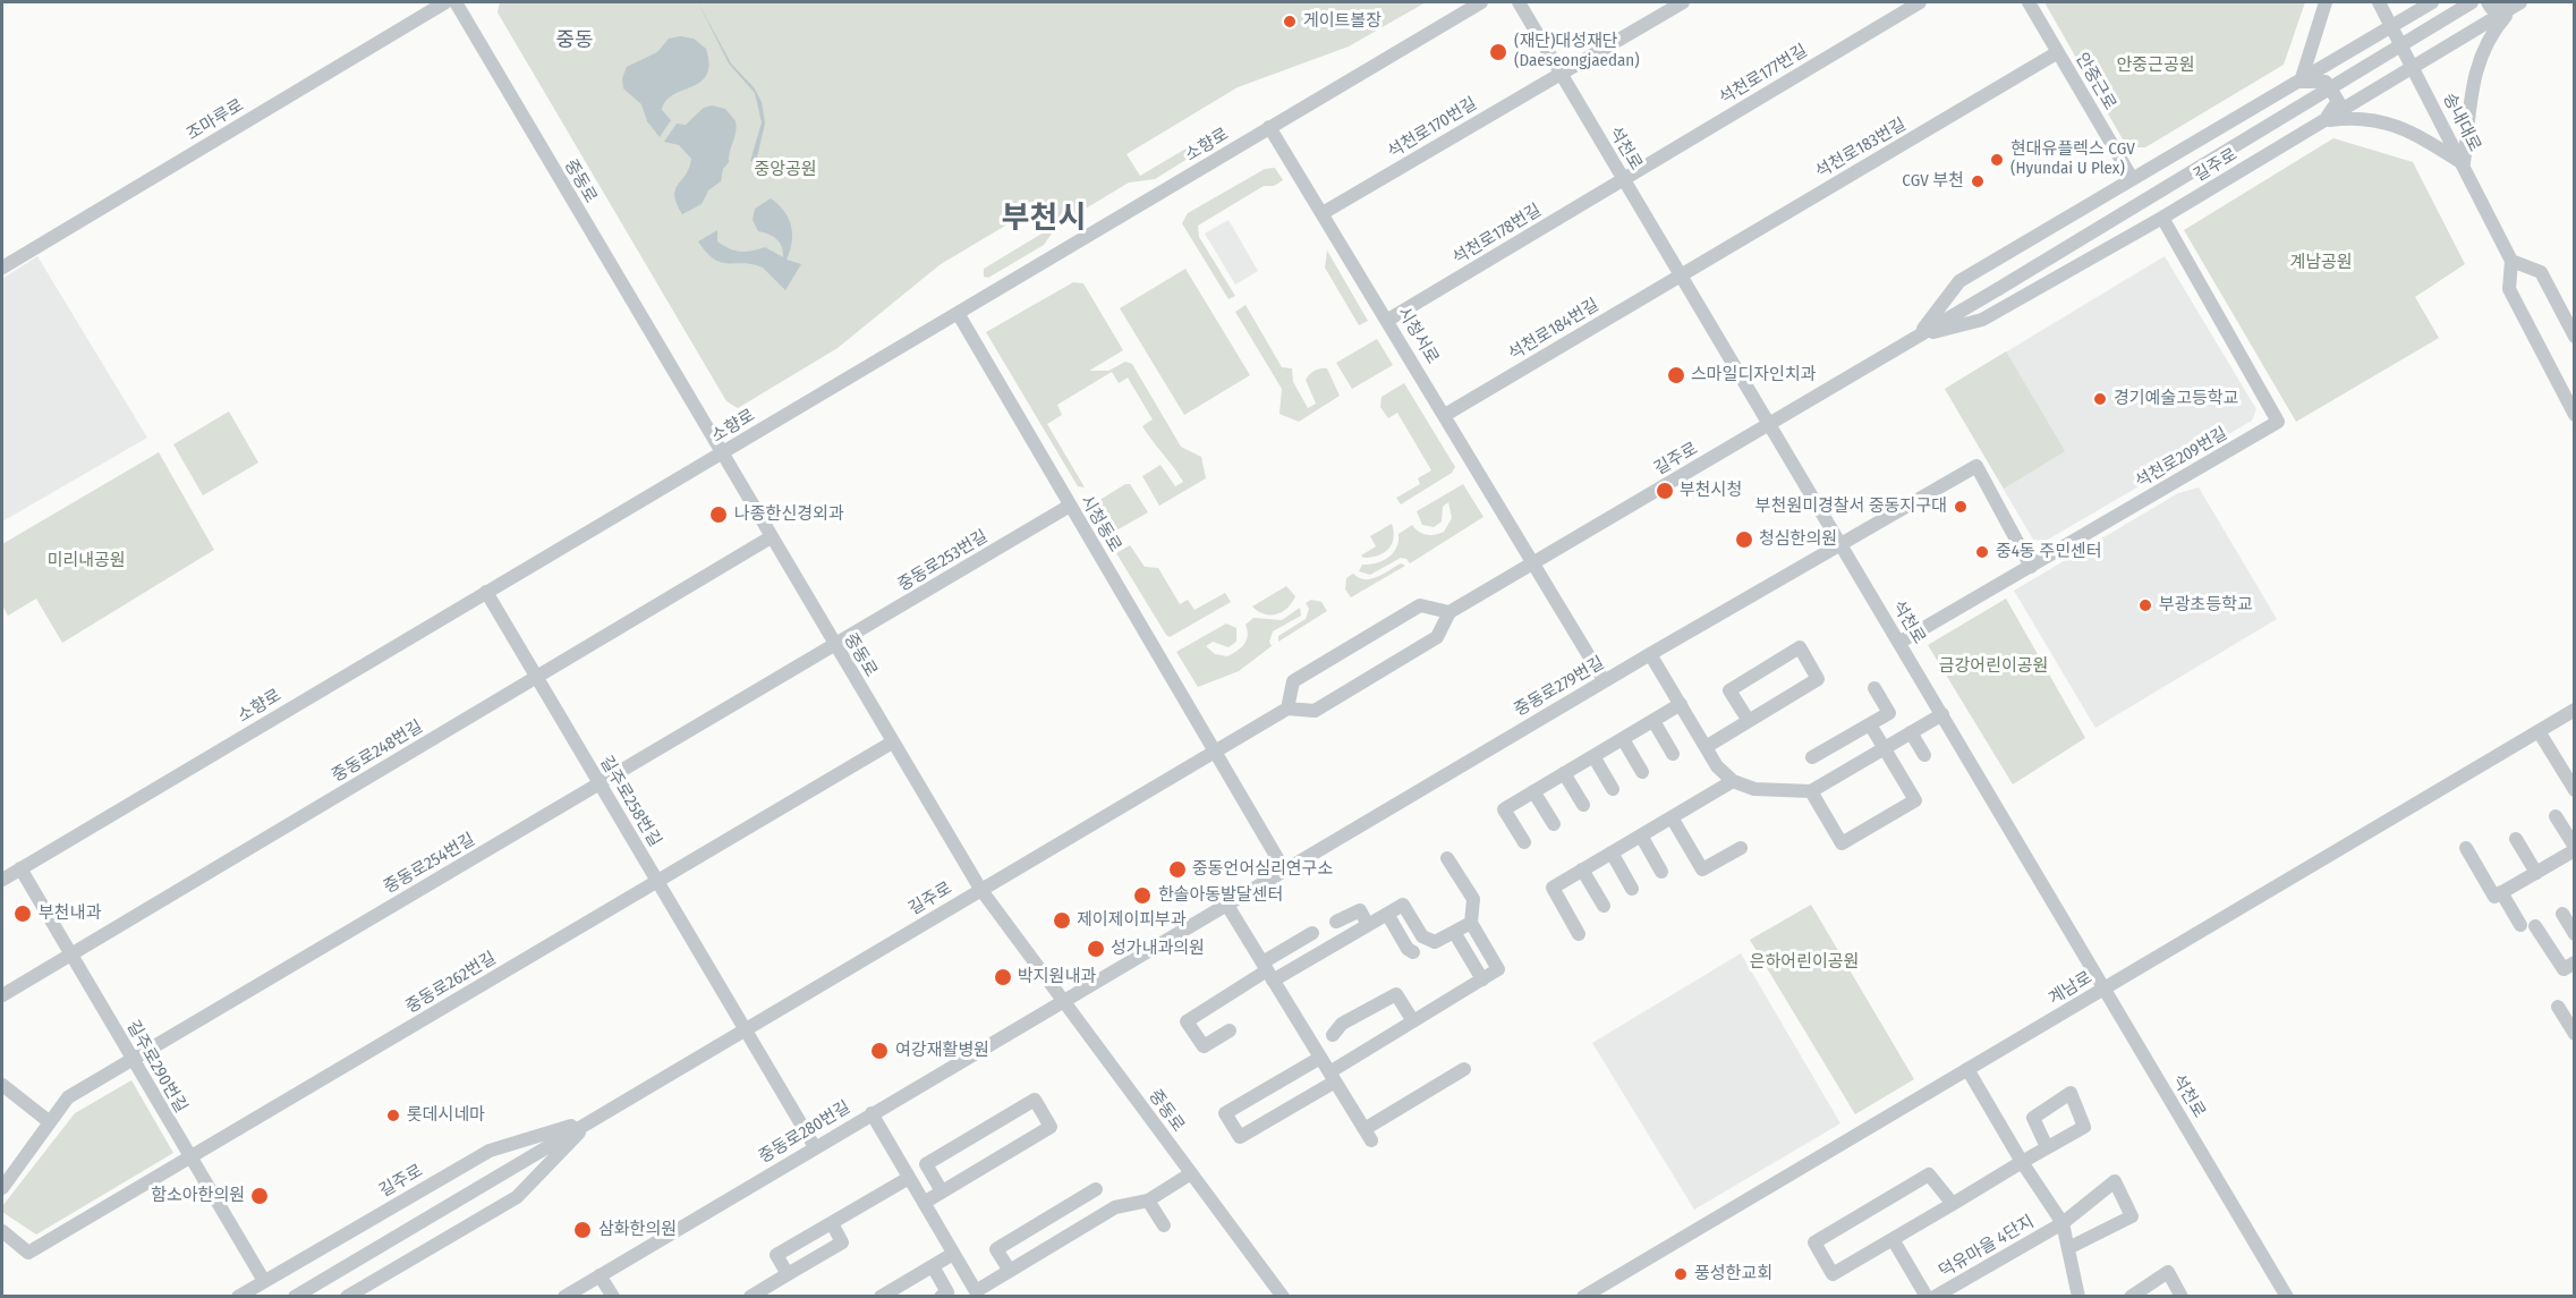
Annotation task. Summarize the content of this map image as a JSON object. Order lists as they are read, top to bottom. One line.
{"streets":{"street":["석천로177번길","안중근로","조마루로","송내대로","석천로170번길","소향로","석천로","석천로183번길","길주로","중동로","석천로178번길","석천로184번길","시청서로","석천로209번길","시청동로","중동로253번길","중동로279번길","중동로248번길","길주로258번길","중동로254번길","중동로262번길","계남로","길주로290번길","중동로280번길","덕유마을 4단지"]},"crossings":[["석천로177번길","석천로"],["석천로177번길","석천로178번길"],["안중근로","석천로183번길"],["안중근로","길주로"],["송내대로","길주로"],["석천로170번길","석천로"],["석천로170번길","시청서로"],["소향로","중동로"],["소향로","시청서로"],["소향로","시청동로"],["소향로","길주로258번길"],["소향로","길주로290번길"],["석천로","석천로183번길"],["석천로","길주로"],["석천로","석천로178번길"],["석천로","석천로184번길"],["석천로","석천로209번길"],["석천로","중동로279번길"],["석천로","계남로"],["석천로183번길","석천로184번길"],["길주로","중동로"],["길주로","시청서로"],["길주로","석천로209번길"],["길주로","시청동로"],["길주로","길주로258번길"],["길주로","길주로290번길"],["중동로","중동로253번길"],["중동로","중동로279번길"],["중동로","중동로248번길"],["중동로","중동로254번길"],["중동로","중동로262번길"],["중동로","중동로280번길"],["석천로178번길","시청서로"],["석천로184번길","시청서로"],["시청서로","중동로279번길"],["석천로209번길","중동로279번길"],["시청동로","중동로253번길"],["시청동로","중동로279번길"],["중동로253번길","중동로254번길"],["중동로279번길","중동로280번길"],["중동로248번길","길주로258번길"],["중동로248번길","길주로290번길"],["길주로258번길","중동로254번길"],["길주로258번길","중동로262번길"],["길주로258번길","중동로280번길"],["중동로254번길","길주로290번길"],["중동로262번길","길주로290번길"],["계남로","덕유마을 4단지"]],"districts":["중동","부천시"],"parks":["안중근공원","중앙공원","계남공원","미리내공원","금강어린이공원","은하어린이공원"],"places":["게이트볼장","(재단)대성재단 (Daeseongjaedan)","현대유플렉스 CGV (Hyundai U Plex)","CGV 부천","스마일디자인치과","경기예술고등학교","부천시청","부천원미경찰서 중동지구대","나종한신경외과","청심한의원","중4동 주민센터","부광초등학교","중동언어심리연구소","한솔아동발달센터","부천내과","제이제이피부과","성가내과의원","박지원내과","여강재활병원","롯데시네마","함소아한의원","삼화한의원","풍성한교회"]}
